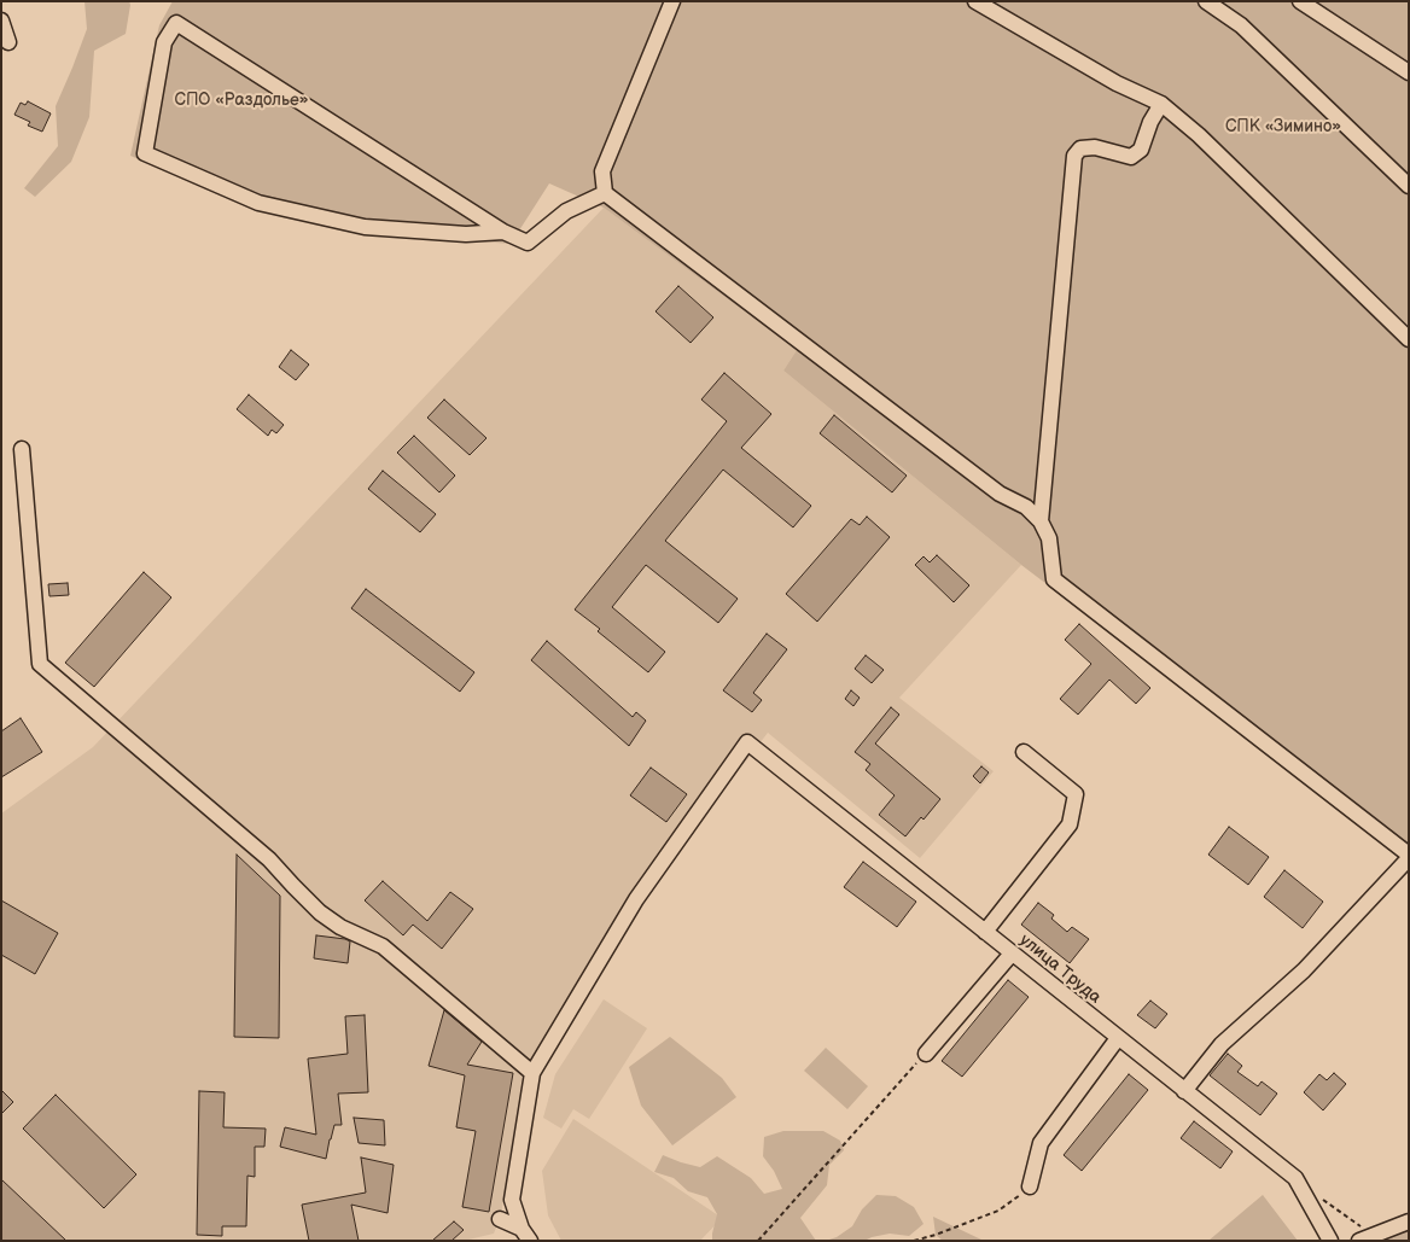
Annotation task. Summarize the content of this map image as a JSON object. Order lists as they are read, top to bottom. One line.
{"streets":{"street":["улица Труда"]},"parks":["СПО «Раздолье»","СПК «Зимино»"]}
